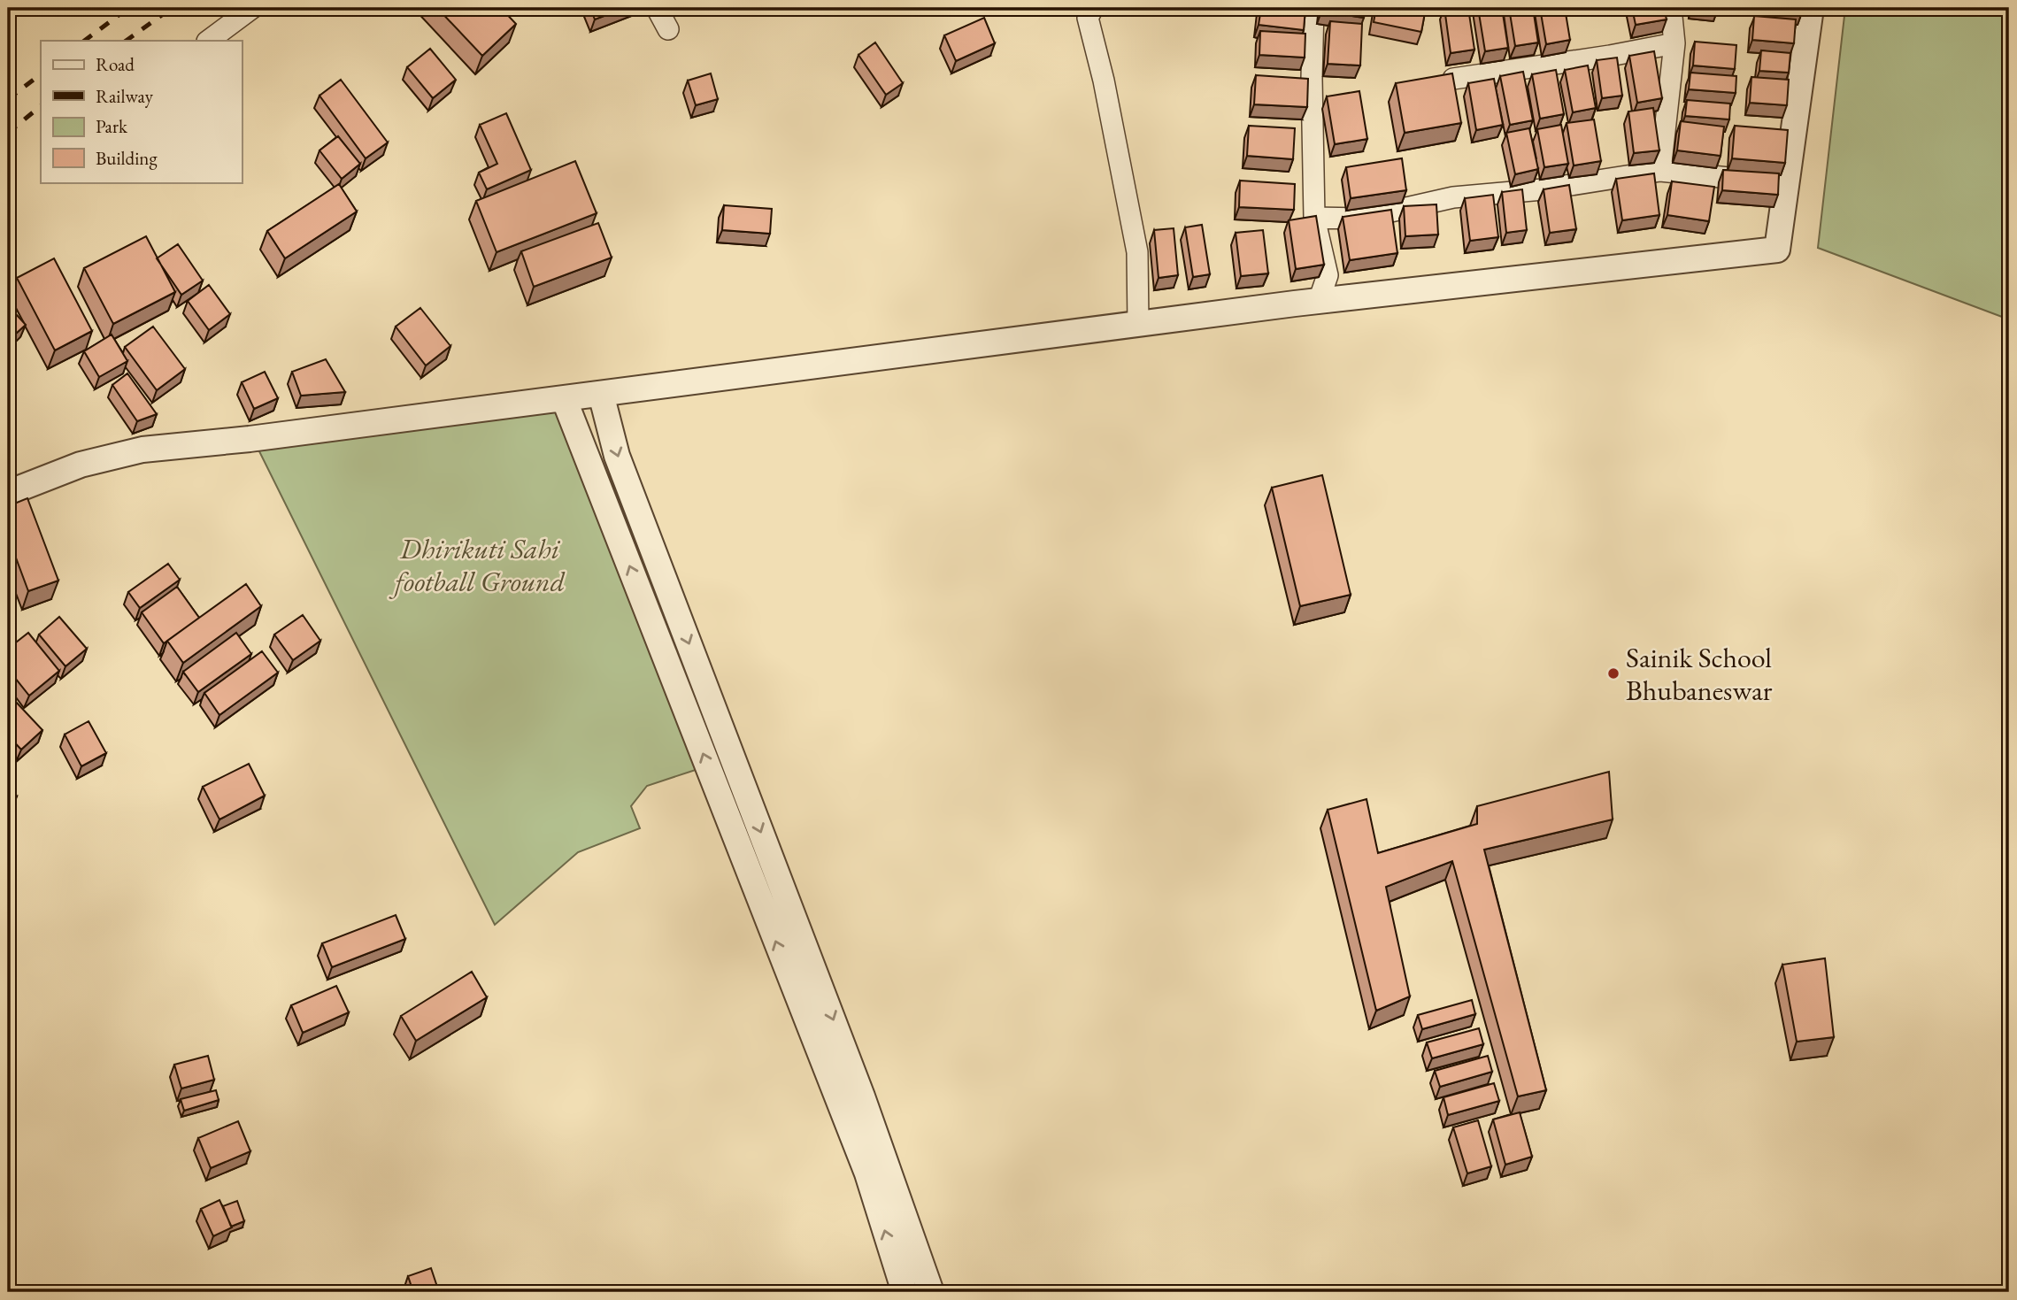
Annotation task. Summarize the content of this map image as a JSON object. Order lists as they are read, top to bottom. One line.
{"parks":["Dhirikuti Sahi football Ground"],"places":["Sainik School Bhubaneswar"],"legend":["Road","Railway","Park","Building"]}
